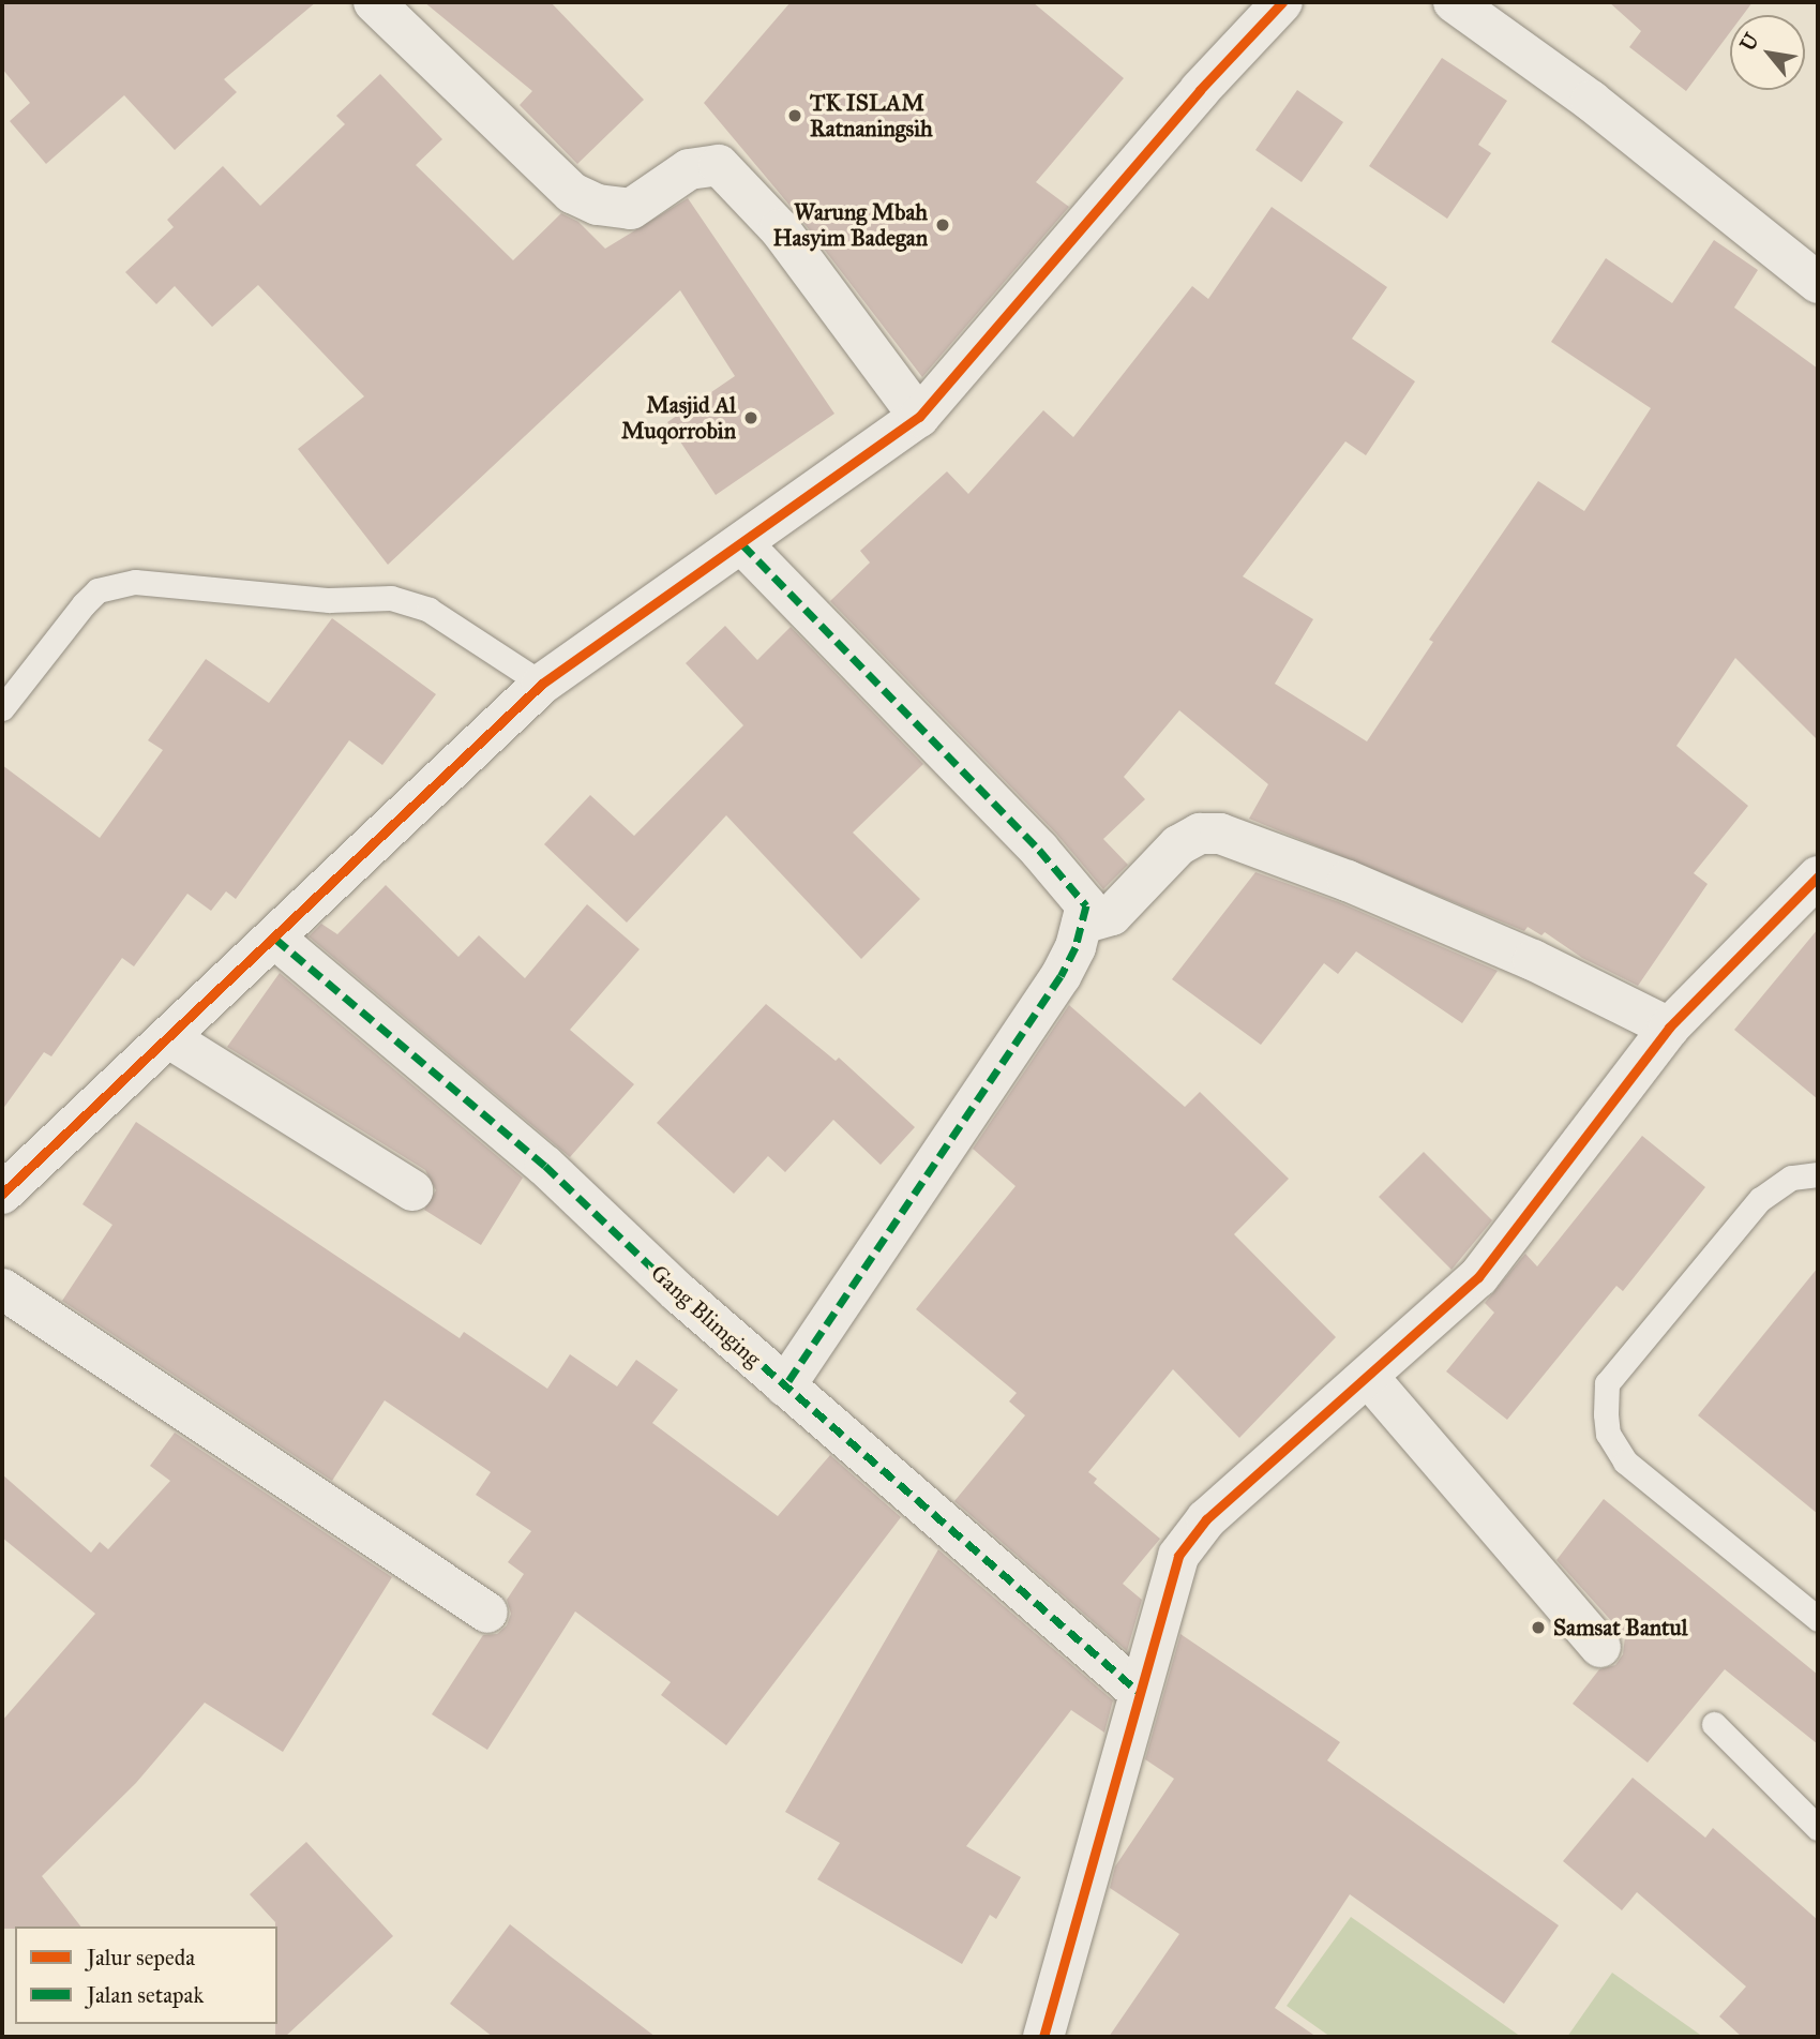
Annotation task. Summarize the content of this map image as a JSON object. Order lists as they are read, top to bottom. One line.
{"streets":{"street":["Gang Blimging"]},"places":["TK ISLAM Ratnaningsih","Warung Mbah Hasyim Badegan","Masjid Al Muqorrobin","Samsat Bantul"],"legend":["Jalur sepeda","Jalan setapak"],"north":"top left"}
